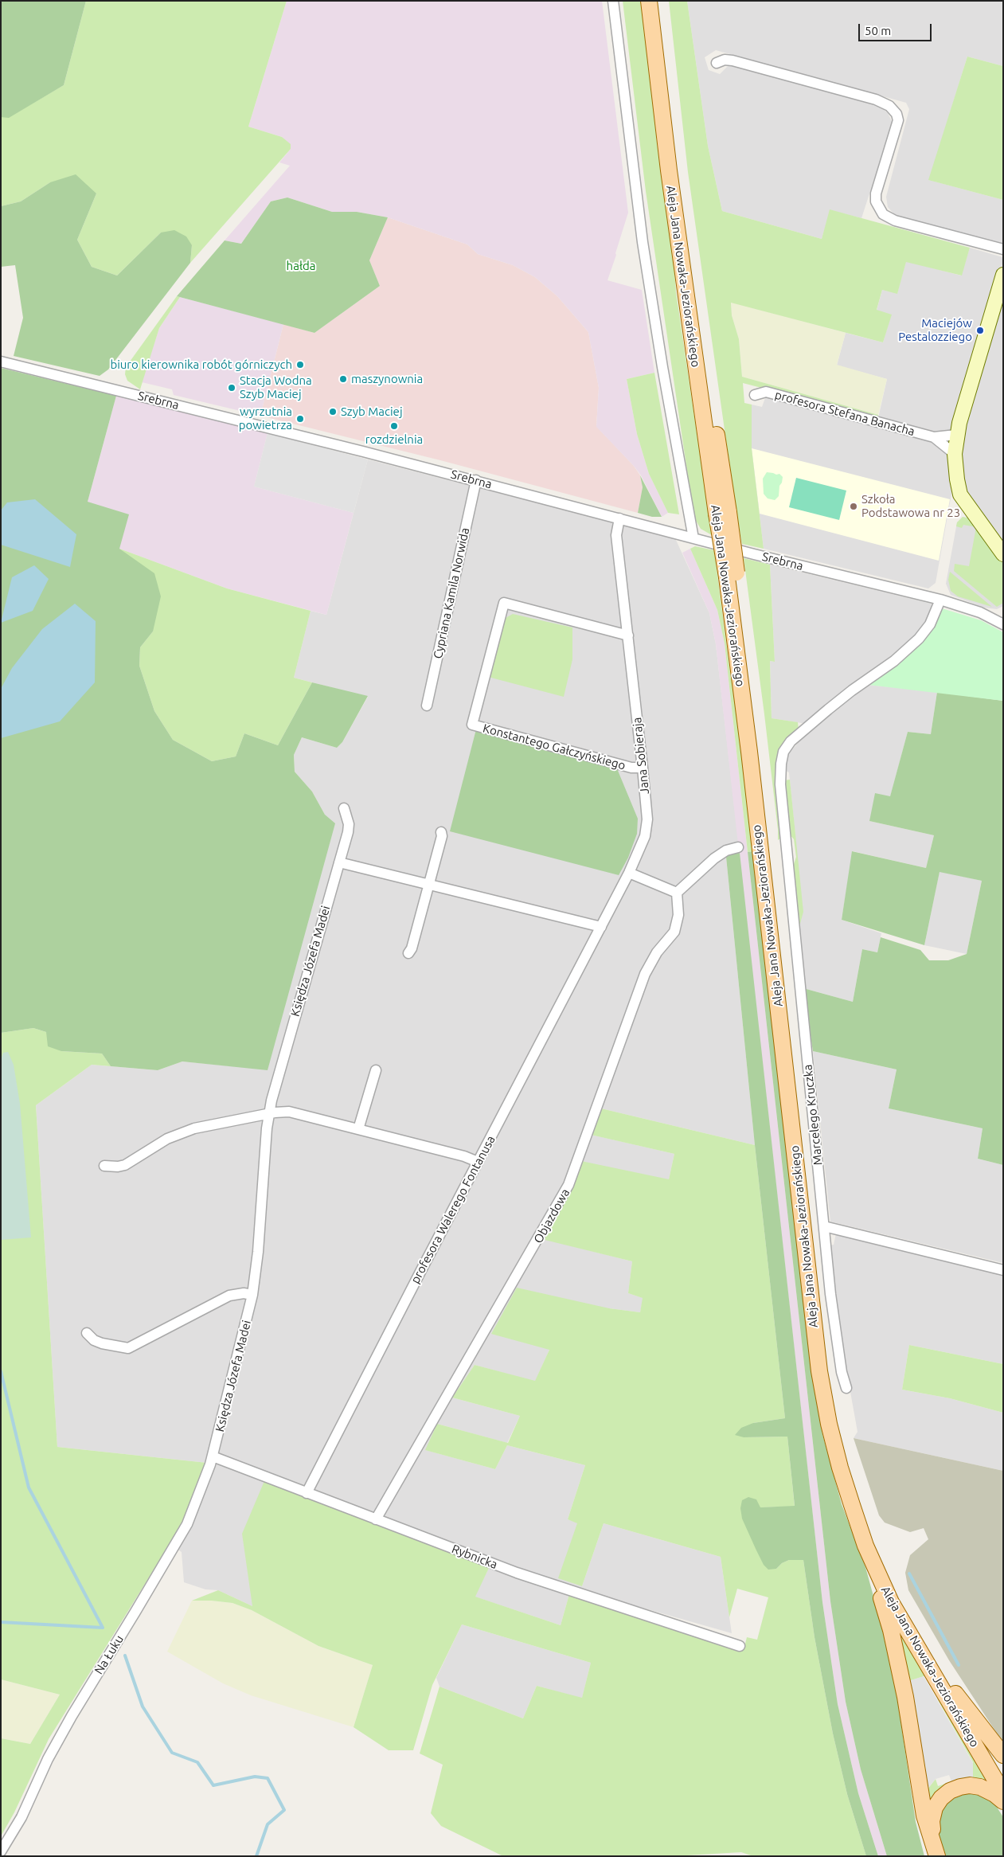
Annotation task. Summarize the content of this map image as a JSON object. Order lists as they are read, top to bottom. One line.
{"streets":{"main road":["Aleja Jana Nowaka-Jeziorańskiego"],"street":["Srebrna","profesora Stefana Banacha","Cypriana Kamila Norwida","Konstantego Gałczyńskiego","Jana Sobieraja","Księdza Józefa Madei","Marcelego Kruczka","profesora Walerego Fontanusa","Objazdowa","Rybnicka","Na Łuku"]},"crossings":[["Srebrna","Cypriana Kamila Norwida"],["Srebrna","Jana Sobieraja"],["Srebrna","Marcelego Kruczka"],["Konstantego Gałczyńskiego","Jana Sobieraja"],["Jana Sobieraja","profesora Walerego Fontanusa"],["Księdza Józefa Madei","Rybnicka"],["Księdza Józefa Madei","Na Łuku"],["profesora Walerego Fontanusa","Rybnicka"],["Objazdowa","Rybnicka"],["Rybnicka","Na Łuku"]],"parks":["hałda"],"places":["Maciejów Pestalozziego","biuro kierownika robót górniczych","maszynownia","Stacja Wodna Szyb Maciej","Szyb Maciej","wyrzutnia powietrza","rozdzielnia","Szkoła Podstawowa nr 23"],"scale_bar":"50 m"}
